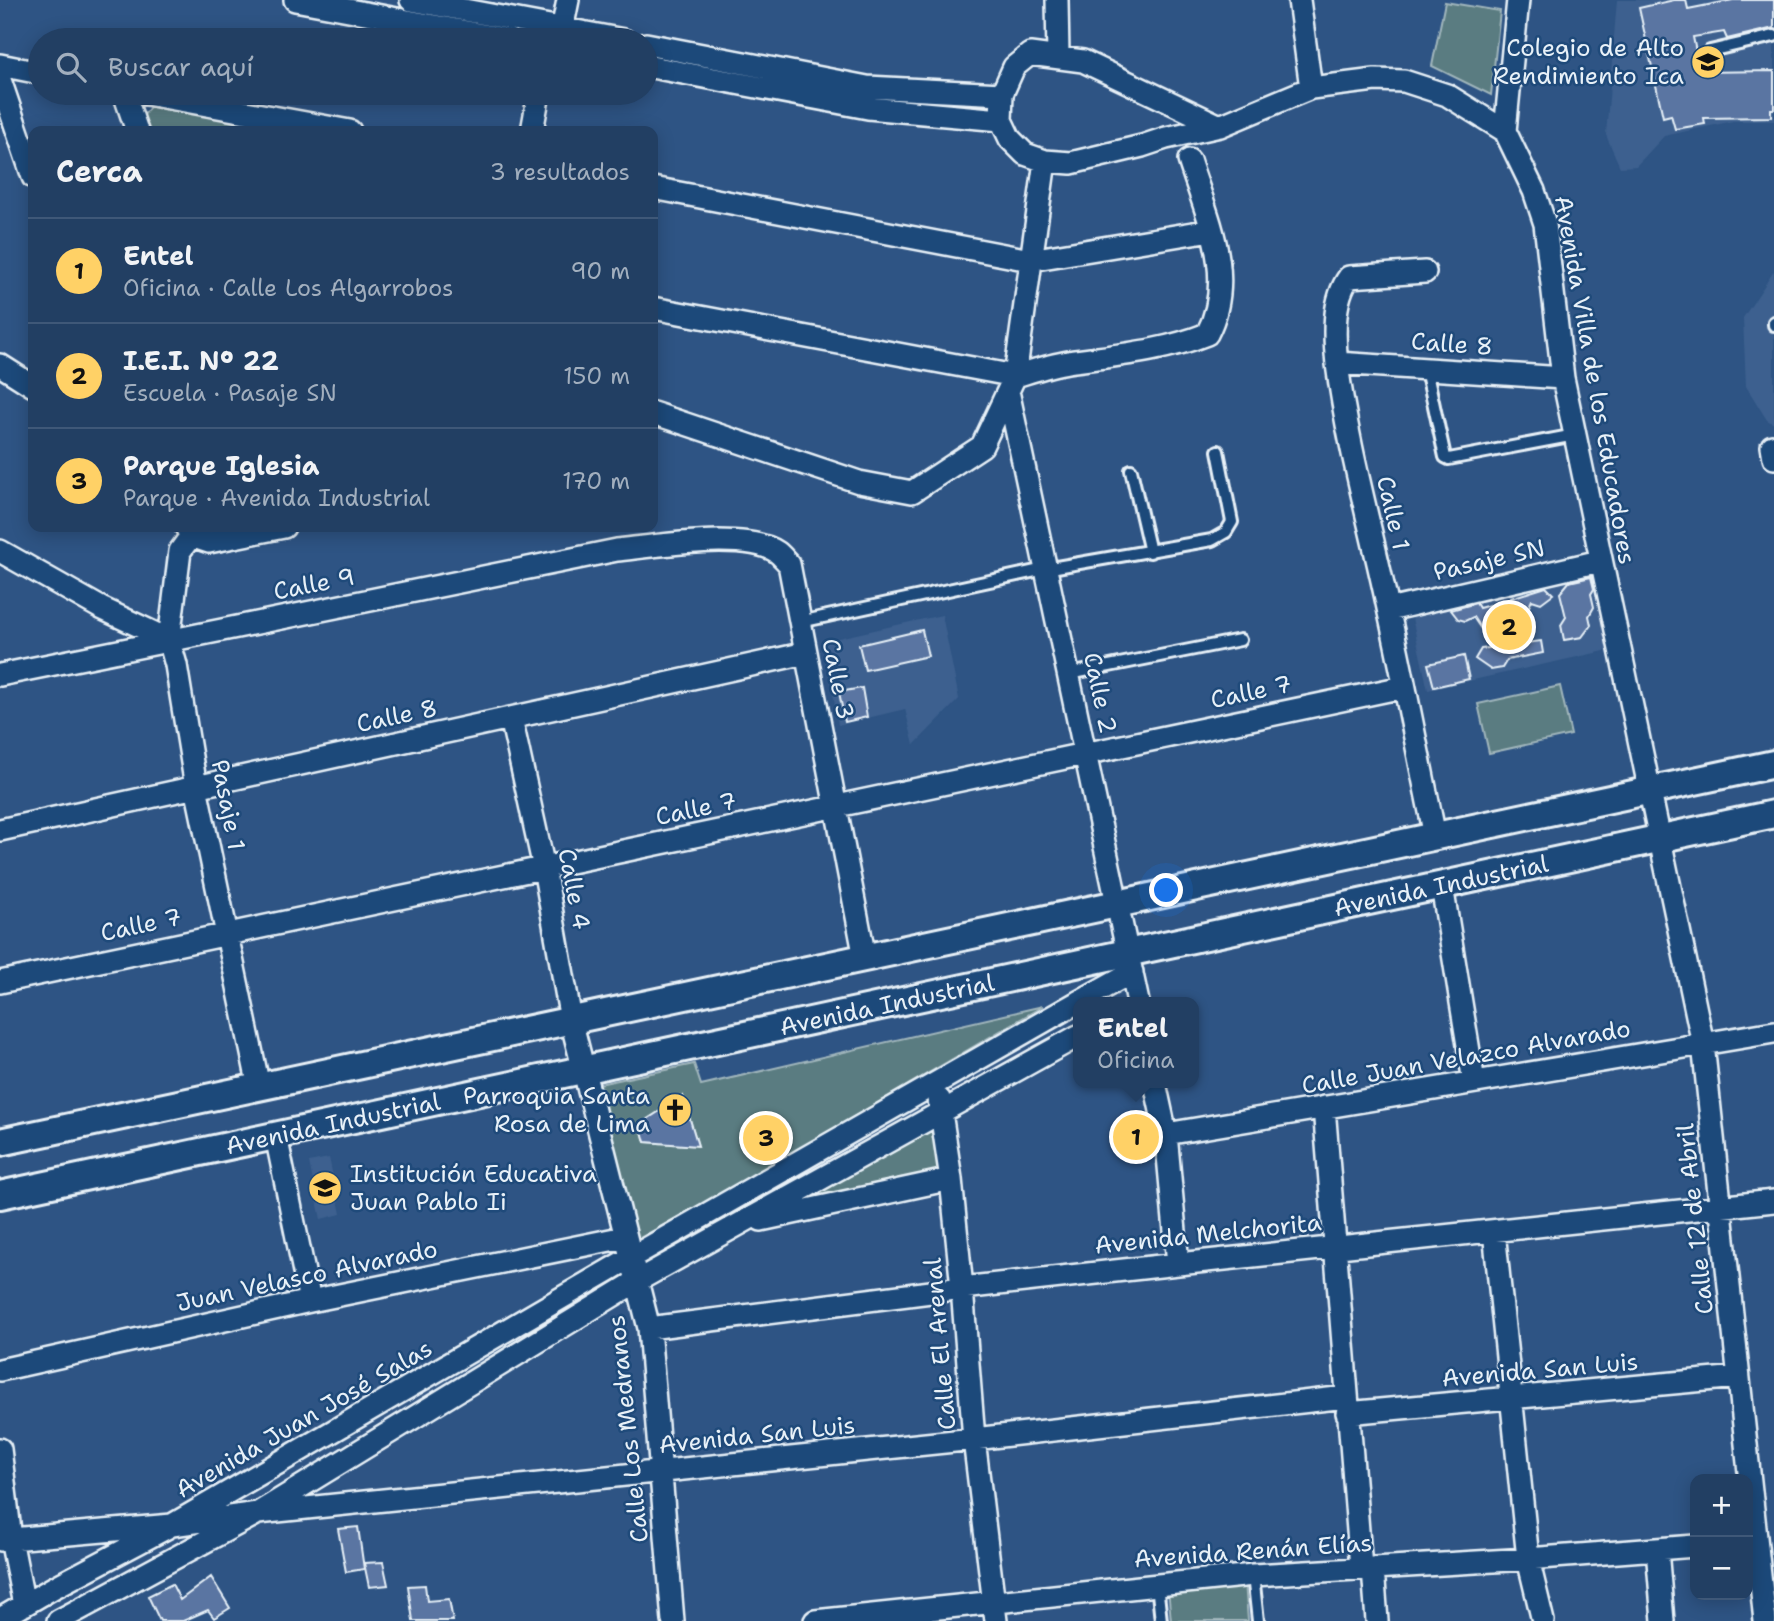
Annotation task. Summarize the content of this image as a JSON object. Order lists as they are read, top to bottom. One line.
{"streets":{"street":["Calle 8","Avenida Villa de los Educadores","Calle 1","Pasaje SN","Calle 9","Calle 3","Calle 7","Calle 2","Pasaje 1","Avenida Industrial","Calle 4","Calle Juan Velazco Alvarado","Calle 12 de Abril","Avenida Melchorita","Juan Velasco Alvarado","Calle El Arenal","Avenida San Luis","Avenida Juan José Salas","Calle Los Medranos","Avenida Renán Elías"]},"crossings":[["Calle 8","Avenida Villa de los Educadores"],["Calle 8","Calle 1"],["Calle 8","Calle 3"],["Calle 8","Pasaje 1"],["Calle 8","Calle 4"],["Avenida Villa de los Educadores","Pasaje SN"],["Avenida Villa de los Educadores","Avenida Industrial"],["Avenida Villa de los Educadores","Calle 12 de Abril"],["Calle 1","Pasaje SN"],["Calle 1","Calle 7"],["Calle 1","Avenida Industrial"],["Calle 9","Calle 3"],["Calle 9","Pasaje 1"],["Calle 3","Calle 7"],["Calle 3","Avenida Industrial"],["Calle 7","Calle 2"],["Calle 7","Pasaje 1"],["Calle 7","Calle 4"],["Calle 2","Avenida Industrial"],["Calle 2","Avenida Juan José Salas"],["Pasaje 1","Avenida Industrial"],["Avenida Industrial","Calle 4"],["Avenida Industrial","Calle 12 de Abril"],["Avenida Industrial","Avenida Juan José Salas"],["Avenida Industrial","Calle Los Medranos"],["Calle 4","Calle Los Medranos"],["Calle Juan Velazco Alvarado","Calle 12 de Abril"],["Calle 12 de Abril","Avenida Melchorita"],["Calle 12 de Abril","Avenida San Luis"],["Avenida Melchorita","Calle El Arenal"],["Avenida Melchorita","Calle Los Medranos"],["Juan Velasco Alvarado","Avenida Juan José Salas"],["Juan Velasco Alvarado","Calle Los Medranos"],["Calle El Arenal","Avenida San Luis"],["Calle El Arenal","Avenida Juan José Salas"],["Calle El Arenal","Avenida Renán Elías"],["Avenida San Luis","Avenida Juan José Salas"],["Avenida San Luis","Calle Los Medranos"],["Avenida Juan José Salas","Calle Los Medranos"]],"places":{"school or university":["Colegio de Alto Rendimiento Ica","Institución Educativa Juan Pablo Ii"],"church":["Parroquia Santa Rosa de Lima"]},"page":{"search":"Buscar aquí","heading":["Cerca","3 resultados"],"list":[{"mark":"1","name":"Entel","note":"Oficina · Calle Los Algarrobos","value":"90 m"},{"mark":"2","name":"I.E.I. Nº 22","note":"Escuela · Pasaje SN","value":"150 m"},{"mark":"3","name":"Parque Iglesia","note":"Parque · Avenida Industrial","value":"170 m"}],"pins":["2","1","3"],"popup":["Entel","Oficina"],"map_buttons":["+","−"]}}
